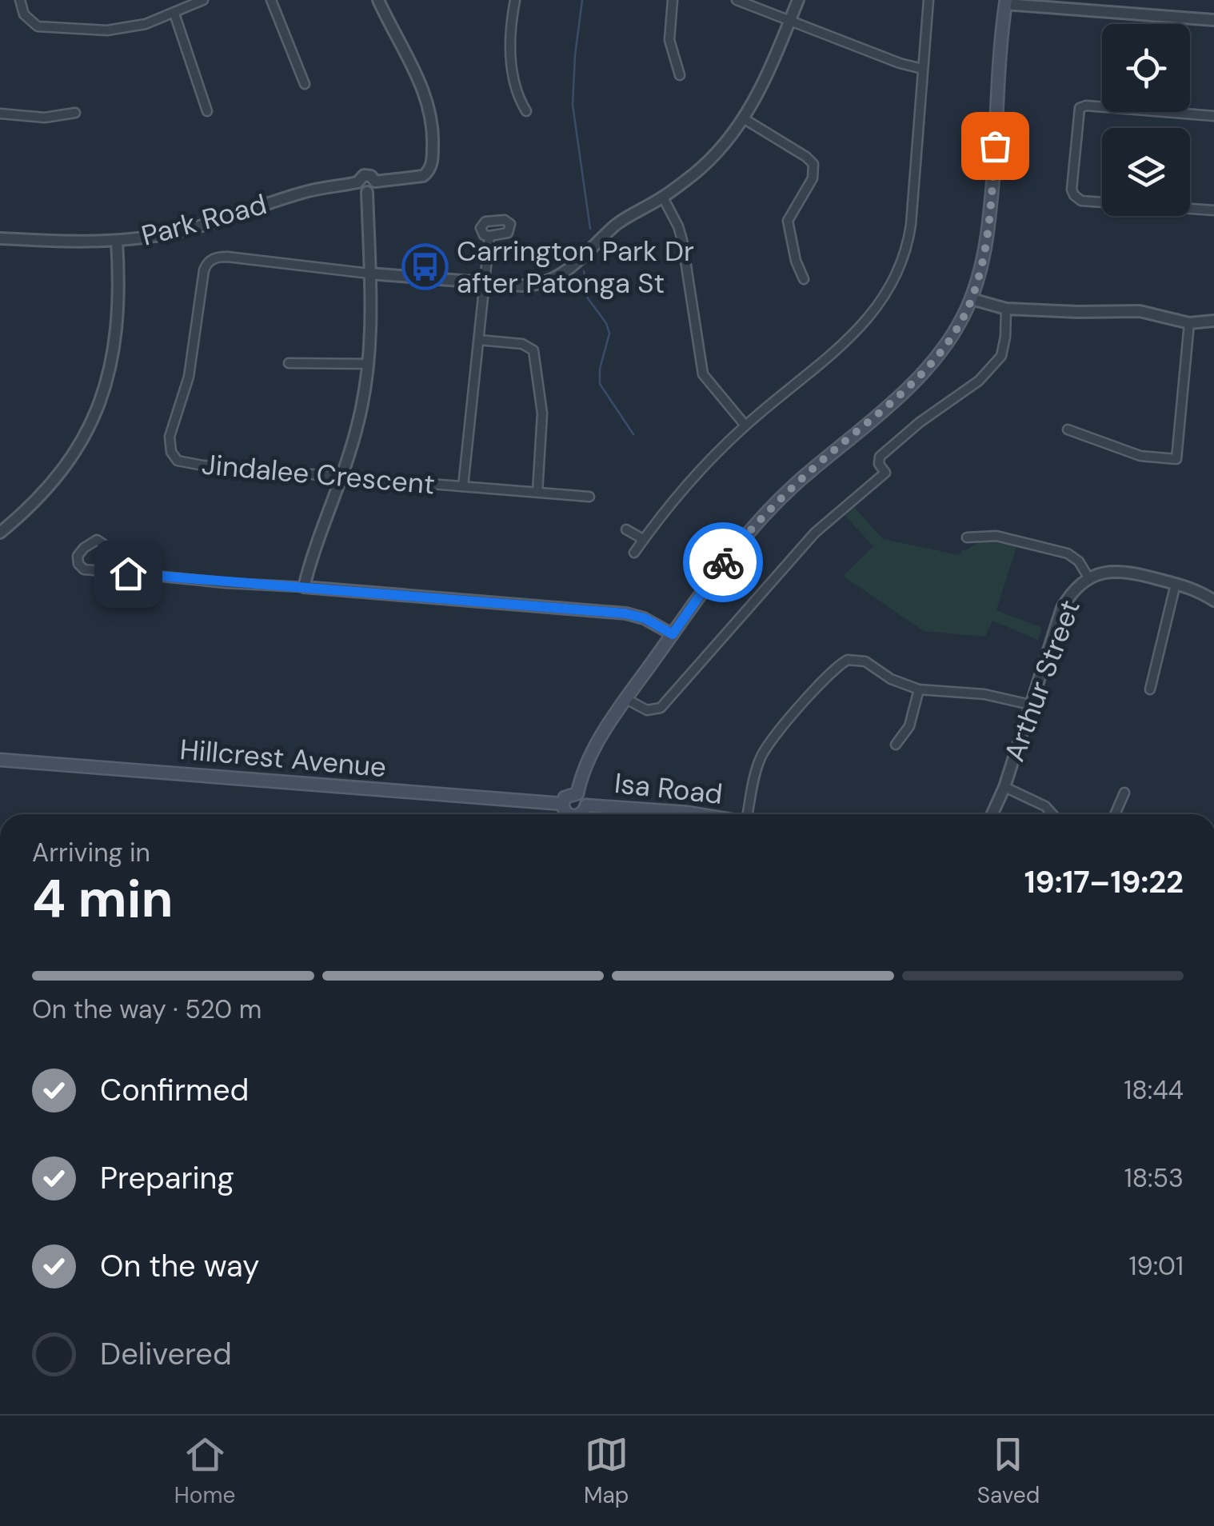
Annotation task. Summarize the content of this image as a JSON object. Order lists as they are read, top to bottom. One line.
{"streets":{"main road":["Hillcrest Avenue","Isa Road"],"street":["Park Road","Jindalee Crescent","Arthur Street"]},"places":{"bus stop":["Carrington Park Dr after Patonga St"]},"page":{"heading":["4 min","Arriving in","19:17–19:22"],"bar":"On the way · 520 m","list":[["Confirmed","18:44"],["Preparing","18:53"],["On the way","19:01"],"Delivered"],"tabs":["Home","Map","Saved"]}}
